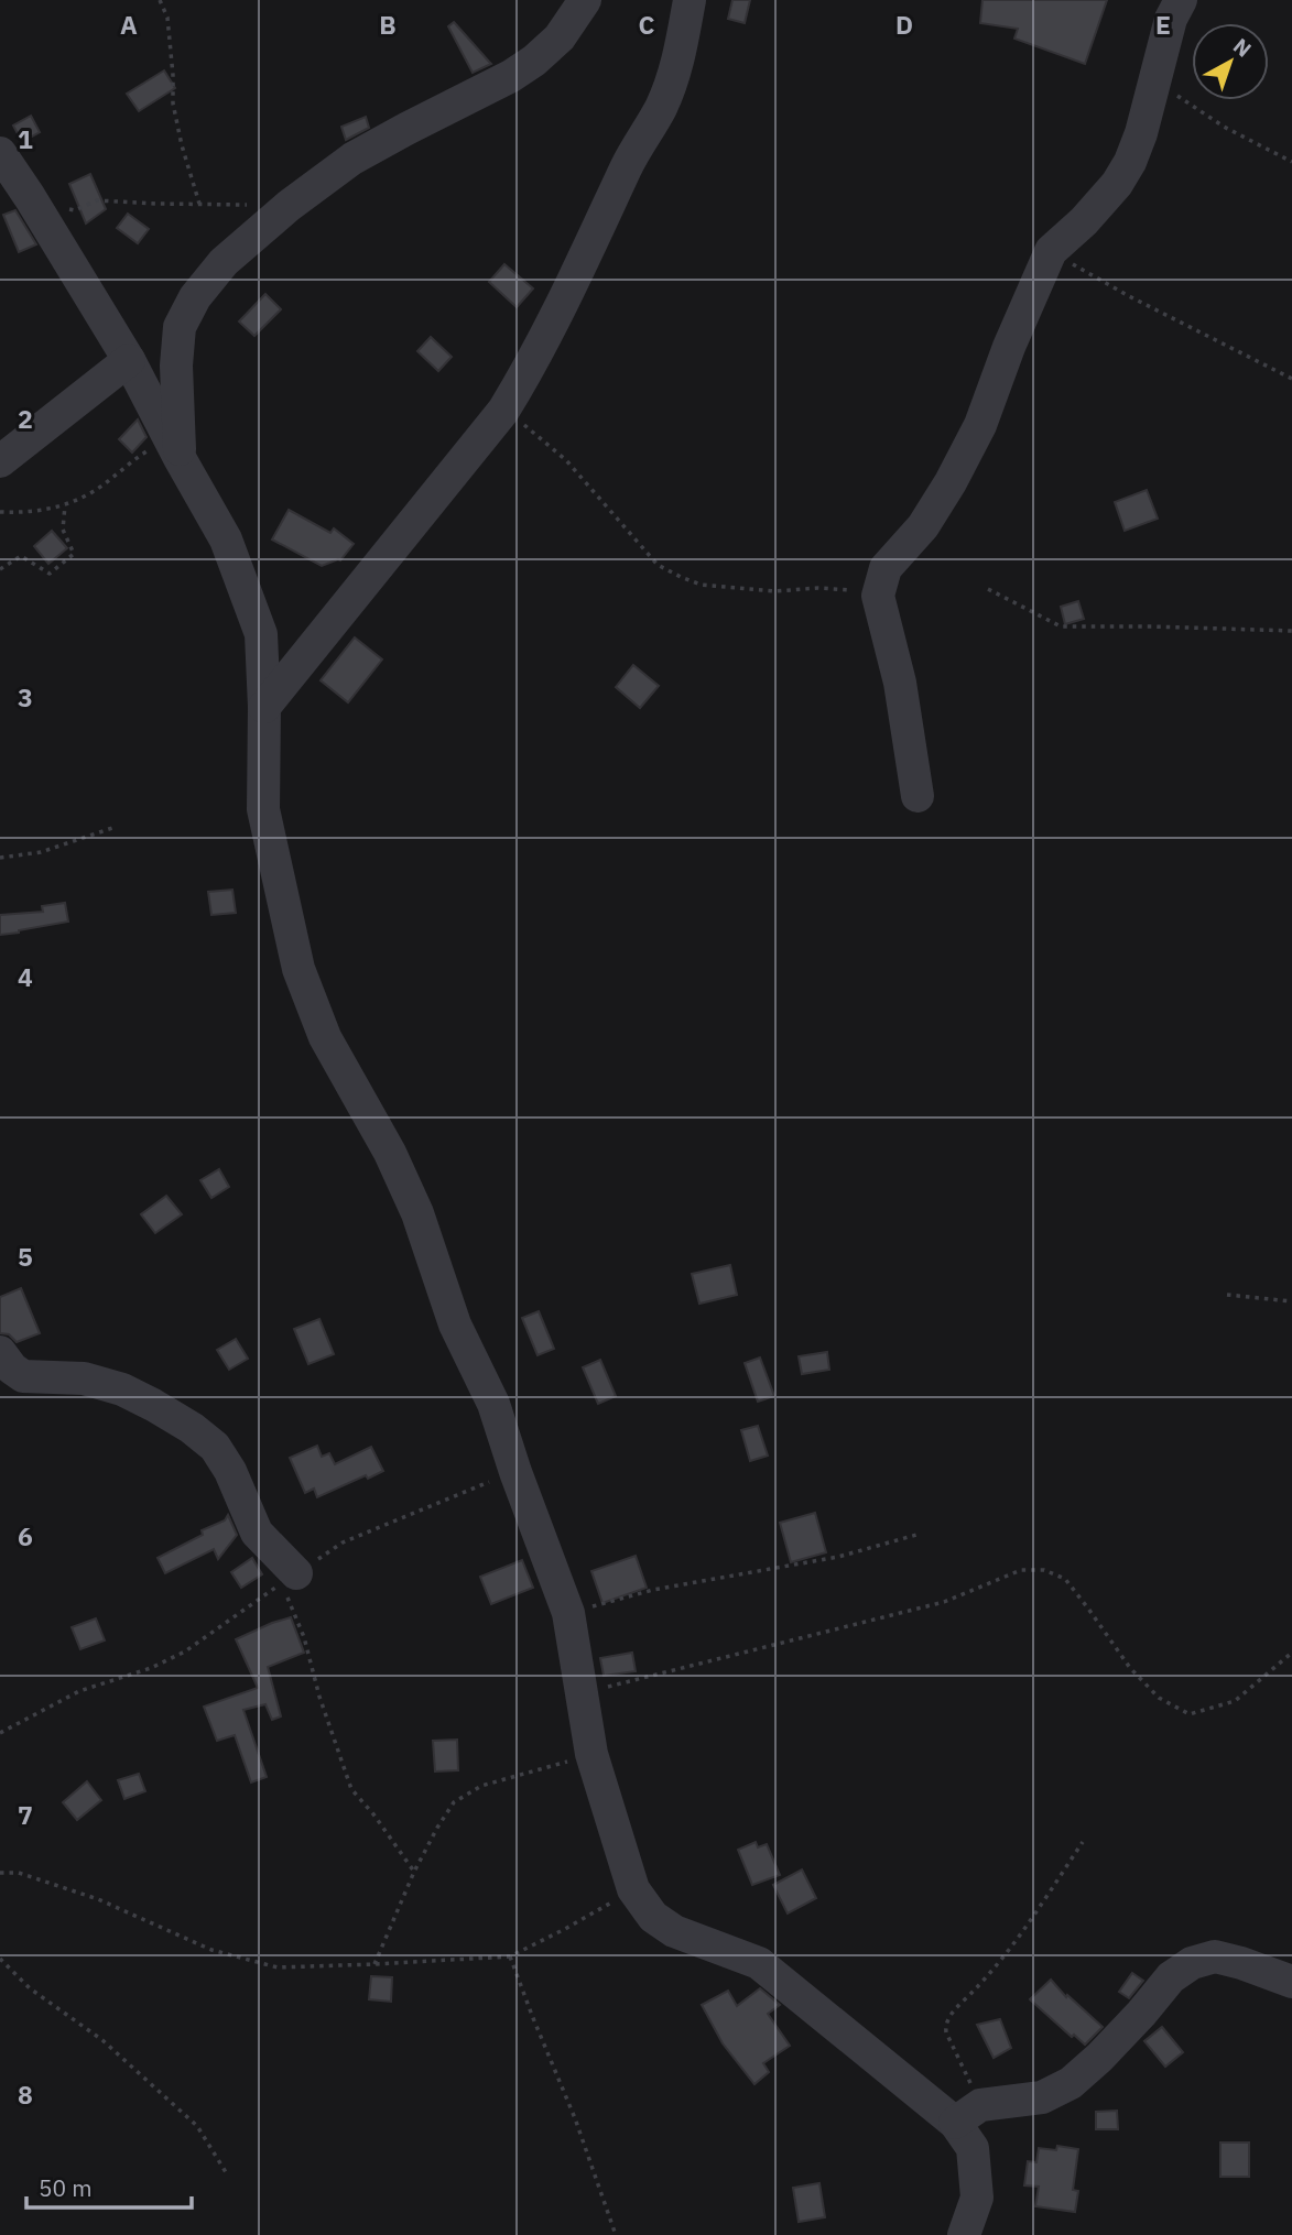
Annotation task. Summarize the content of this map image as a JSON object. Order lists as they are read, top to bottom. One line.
{"scale_bar":"50 m","north":"top right","grid":{"columns":["A","B","C","D","E"],"rows":["1","2","3","4","5","6","7","8"]}}
